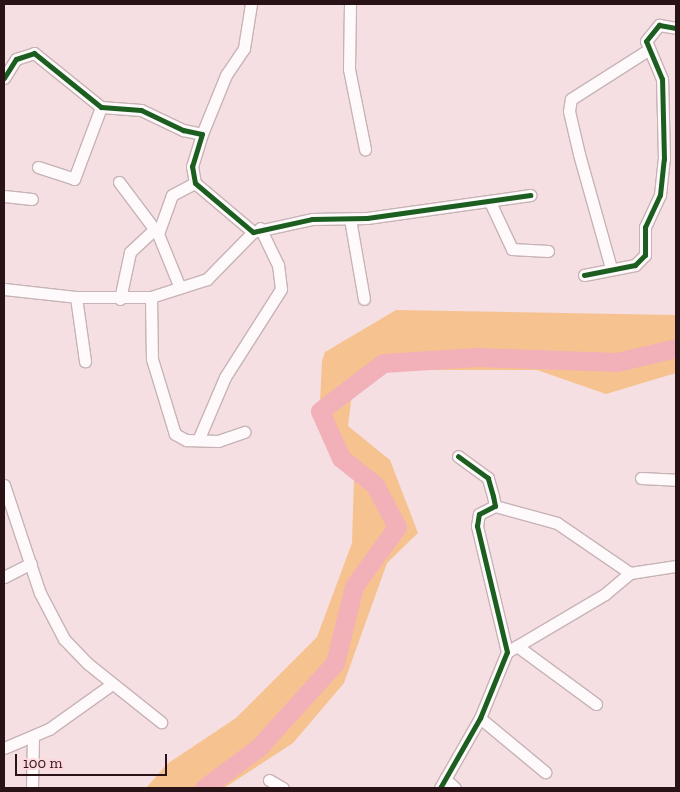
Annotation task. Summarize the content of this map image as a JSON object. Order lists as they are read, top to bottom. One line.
{"scale_bar":"100 m"}
